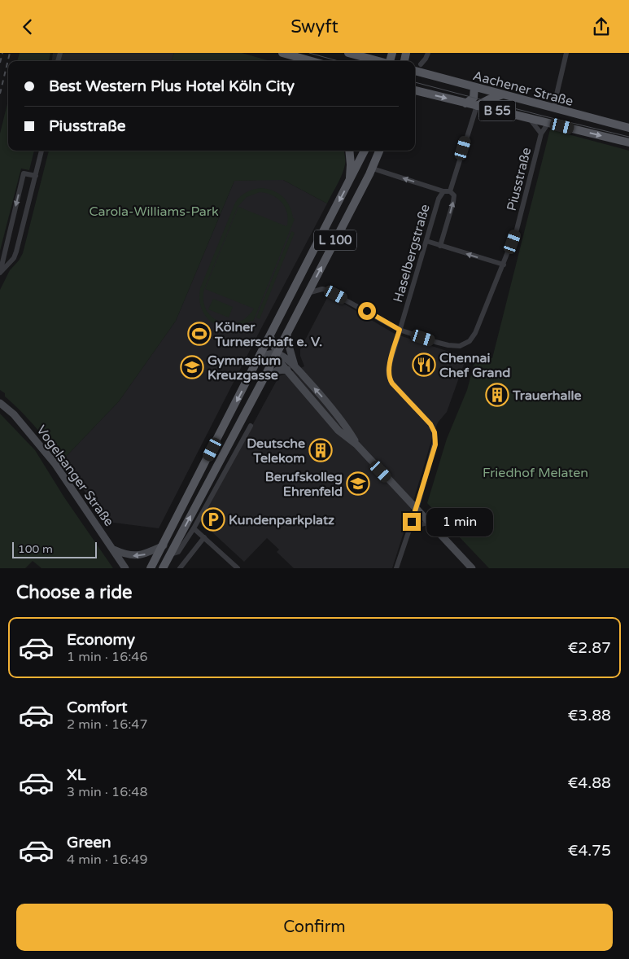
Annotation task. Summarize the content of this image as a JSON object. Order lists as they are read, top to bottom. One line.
{"streets":{"main road":["Aachener Straße","B 55","L 100"],"street":["Piusstraße","Haselbergstraße","Vogelsanger Straße"]},"crossings":[["Aachener Straße","Piusstraße"],["Aachener Straße","Haselbergstraße"],["Piusstraße","Haselbergstraße"]],"parks":["Carola-Williams-Park","Friedhof Melaten"],"places":{"sports":["Kölner Turnerschaft e. V."],"restaurant":["Chennai Chef Grand"],"school or university":["Gymnasium Kreuzgasse","Berufskolleg Ehrenfeld"],"building":["Trauerhalle","Deutsche Telekom"],"parking":["Kundenparkplatz"]},"scale_bar":"100 m","page":{"header":"Swyft","banner":["Best Western Plus Hotel Köln City","Piusstraße"],"bubble":"1 min","scale":"100 m","heading":"Choose a ride","list":[{"name":"Economy","note":"1 min · 16:46","value":"€2.87"},{"name":"Comfort","note":"2 min · 16:47","value":"€3.88"},{"name":"XL","note":"3 min · 16:48","value":"€4.88"},{"name":"Green","note":"4 min · 16:49","value":"€4.75"}],"buttons":"Confirm"}}
